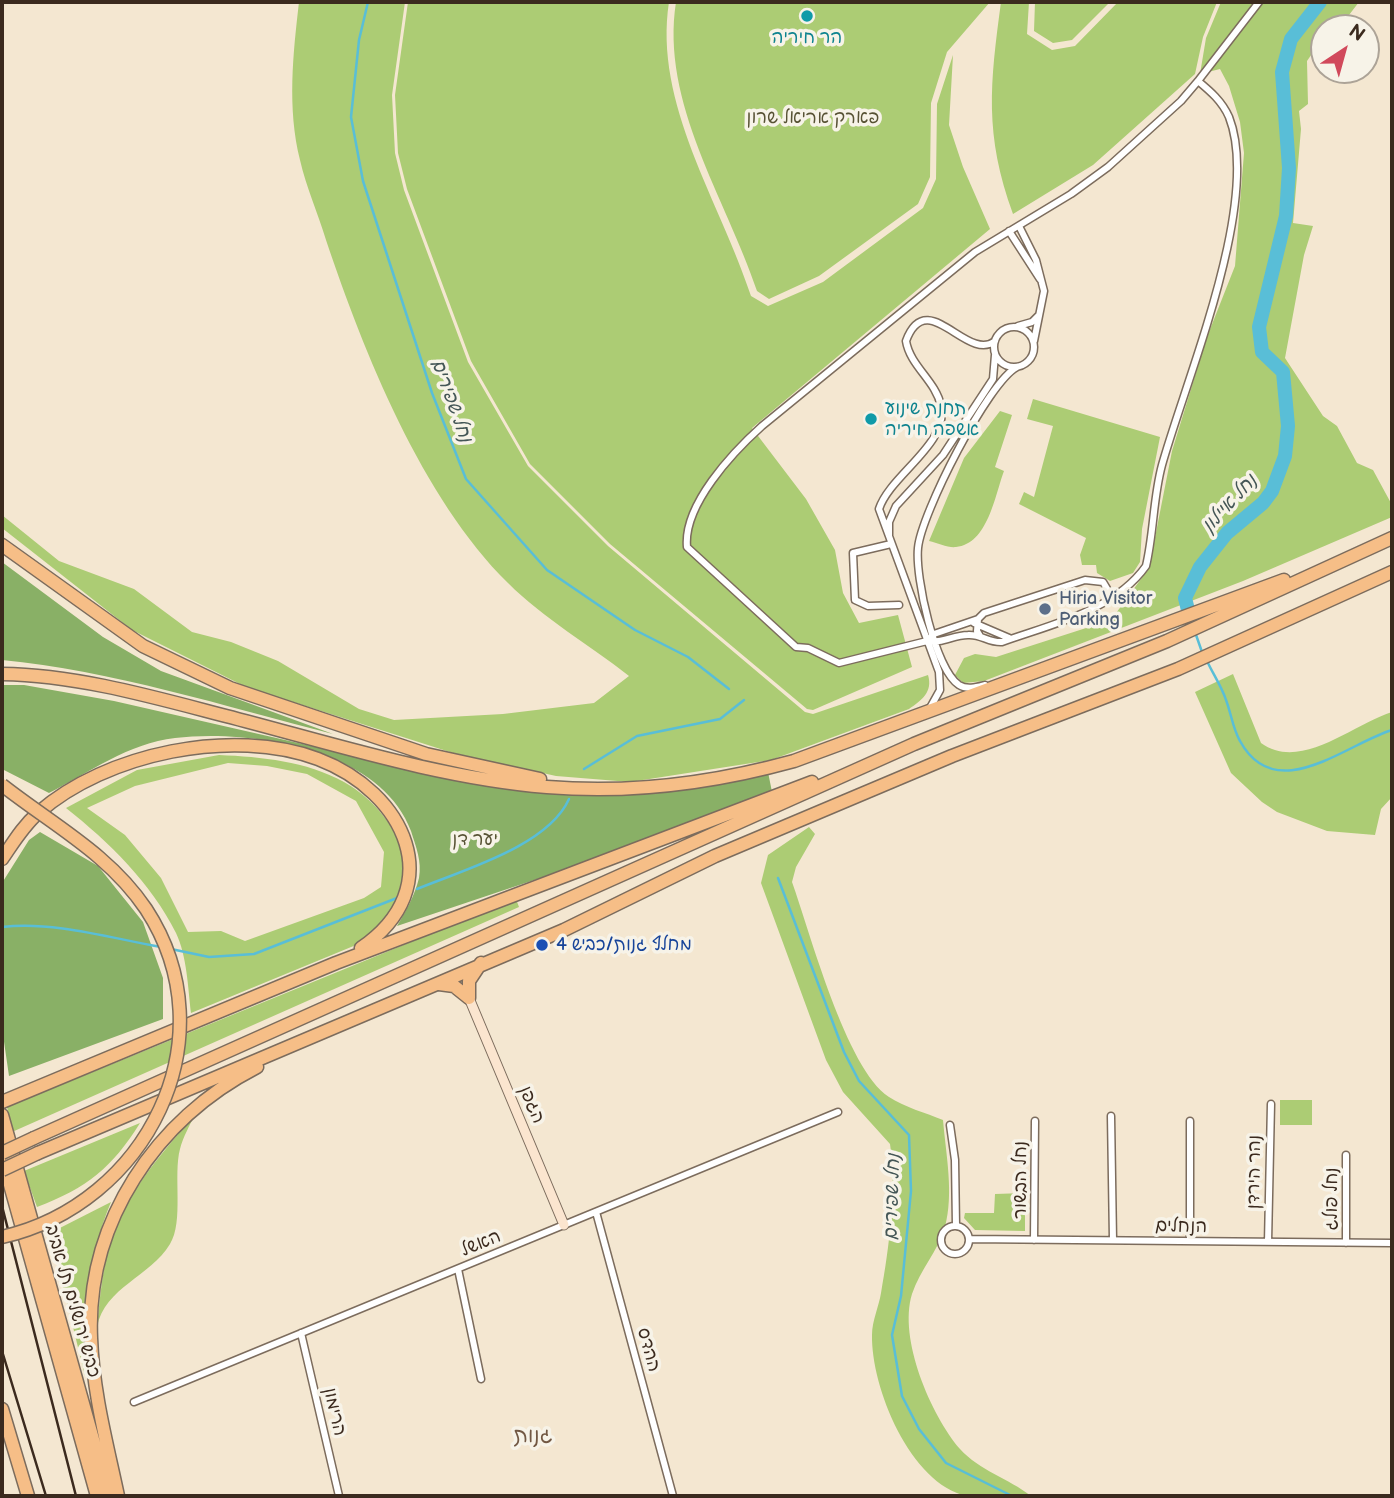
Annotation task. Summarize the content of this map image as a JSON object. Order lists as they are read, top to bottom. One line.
{"streets":{"highway":["כביש ירושלים תל אביב"],"street":["הגפן","נהר הירדן","נחל הבשור","נחל פולג","הנחלים","האשל","ההדס","הרימון"]},"crossings":[["הגפן","האשל"],["נהר הירדן","הנחלים"],["נחל הבשור","הנחלים"],["נחל פולג","הנחלים"],["האשל","ההדס"],["האשל","הרימון"]],"districts":["גנות"],"water":["נחל שפירים","נחל איילון"],"parks":["פארק אריאל שרון","יער דן"],"places":["הר חיריה","תחנת שינוע אשפה חיריה","Hiria Visitor Parking","מחלף גנות/כביש 4"],"north":"top right"}
